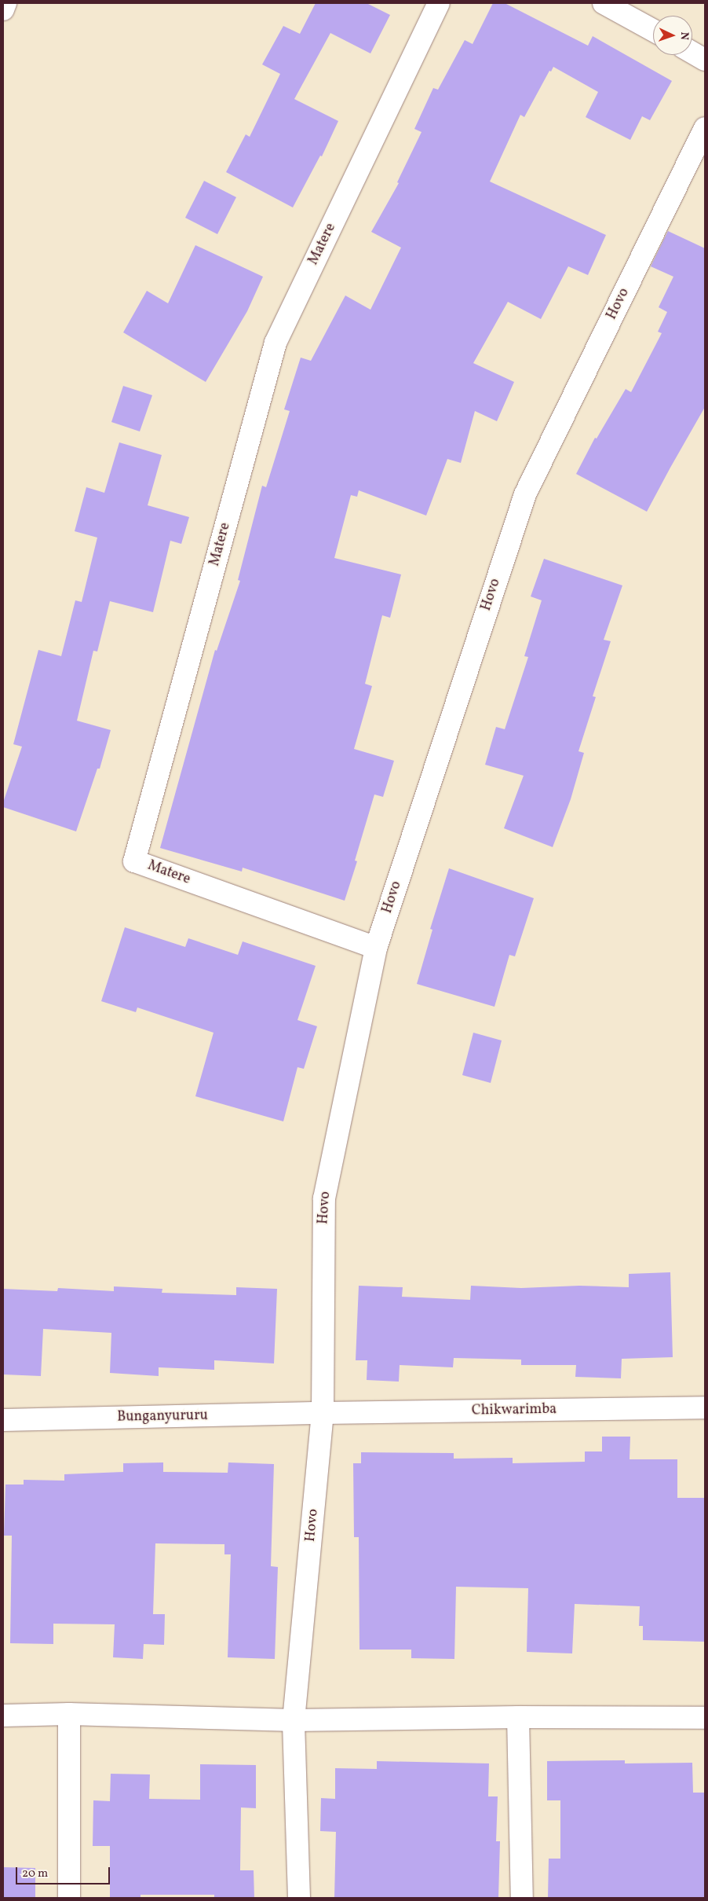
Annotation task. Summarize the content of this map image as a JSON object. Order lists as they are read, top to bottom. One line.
{"streets":{"street":["Matere","Hovo","Chikwarimba","Bunganyururu"]},"crossings":[["Matere","Hovo"],["Hovo","Chikwarimba"],["Hovo","Bunganyururu"],["Chikwarimba","Bunganyururu"]],"scale_bar":"20 m","north":"right"}
